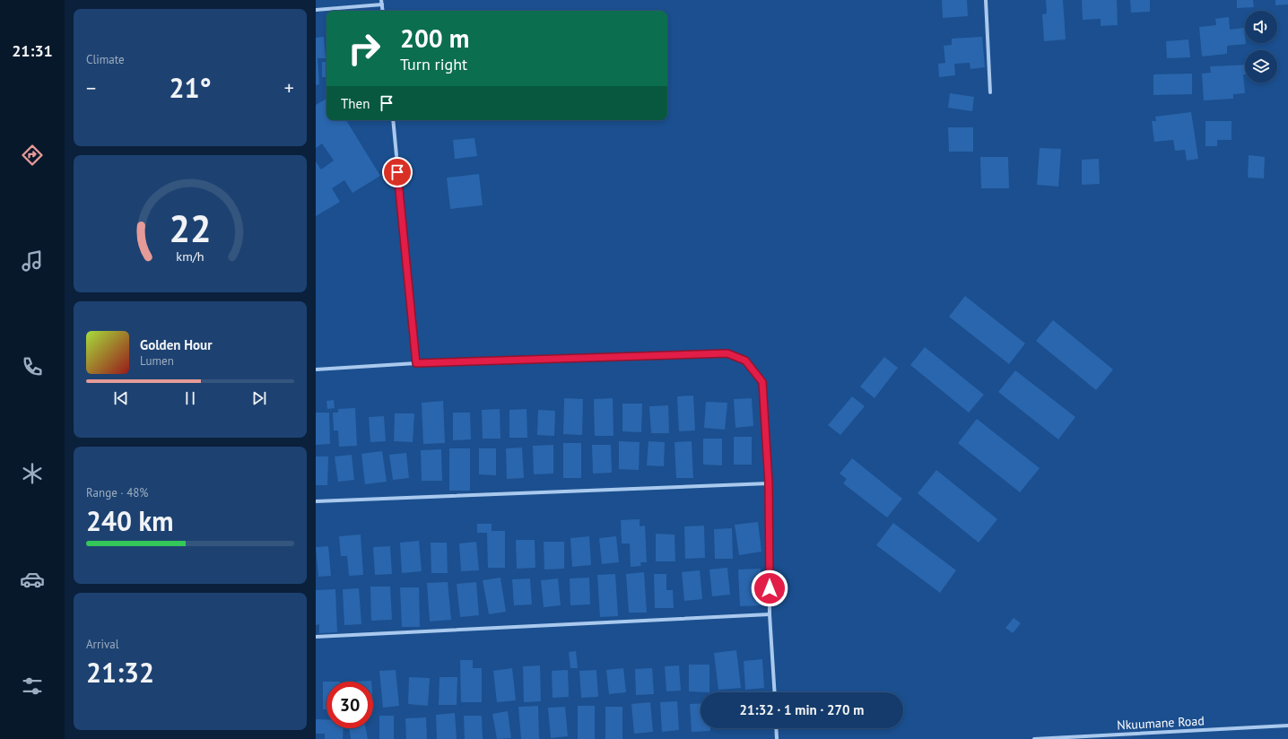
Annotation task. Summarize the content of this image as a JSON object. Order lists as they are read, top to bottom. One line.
{"streets":{"street":["Nkuumane Road"]},"page":{"tabs":"21:31","tile":["Climate",["Range · 48%","240 km"],["Arrival","21:32"]],"turn":["200 m","Turn right"],"heat":["−","21°","+"],"then":"Then","song":["Golden Hour","Lumen"],"limit":"30","trip":"21:32 · 1 min · 270 m","gauge":["22","km/h"]}}
